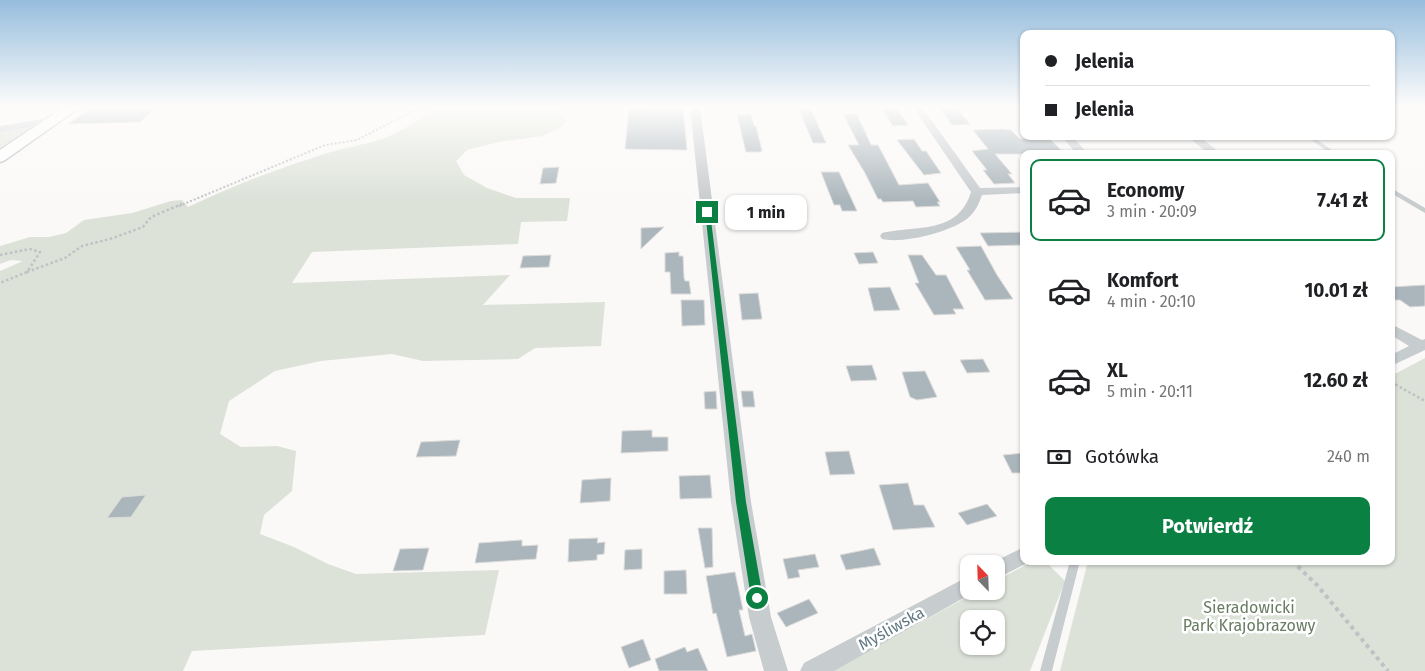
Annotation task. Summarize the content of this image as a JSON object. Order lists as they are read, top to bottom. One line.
{"streets":{"street":["Myśliwska"]},"parks":["Sieradowicki Park Krajobrazowy"],"north":"top left","page":{"banner":["Jelenia","Jelenia"],"list":[{"name":"Economy","note":"3 min · 20:09","value":"7.41 zł"},{"name":"Komfort","note":"4 min · 20:10","value":"10.01 zł"},{"name":"XL","note":"5 min · 20:11","value":"12.60 zł"}],"bubble":"1 min","pay":["Gotówka","240 m"],"buttons":"Potwierdź"}}
